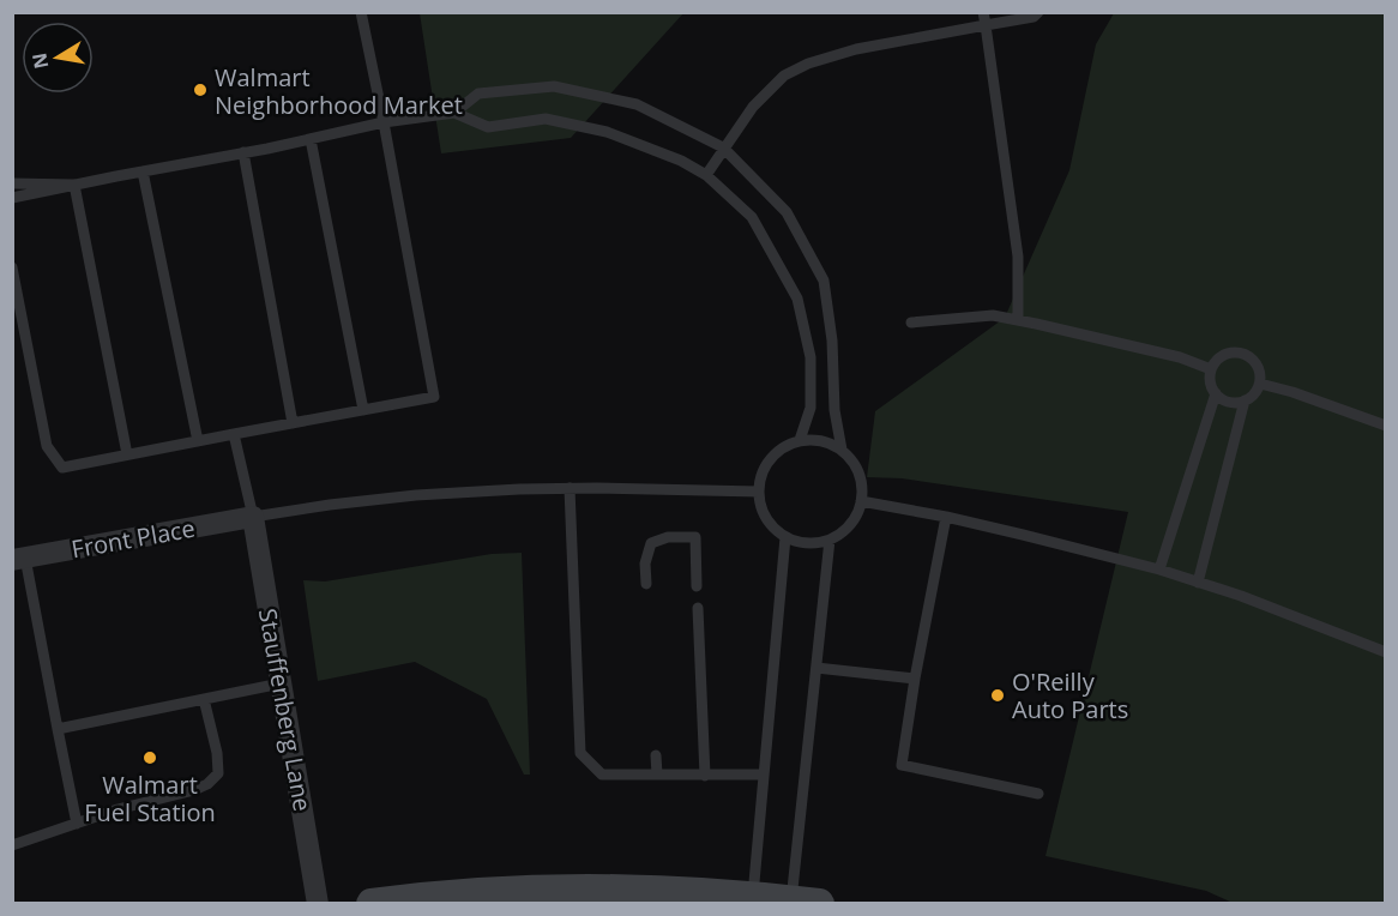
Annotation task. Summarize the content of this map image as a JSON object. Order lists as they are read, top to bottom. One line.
{"streets":{"street":["Front Place","Stauffenberg Lane"]},"crossings":[["Front Place","Stauffenberg Lane"]],"places":["Walmart Neighborhood Market","O'Reilly Auto Parts","Walmart Fuel Station"],"north":"left"}
